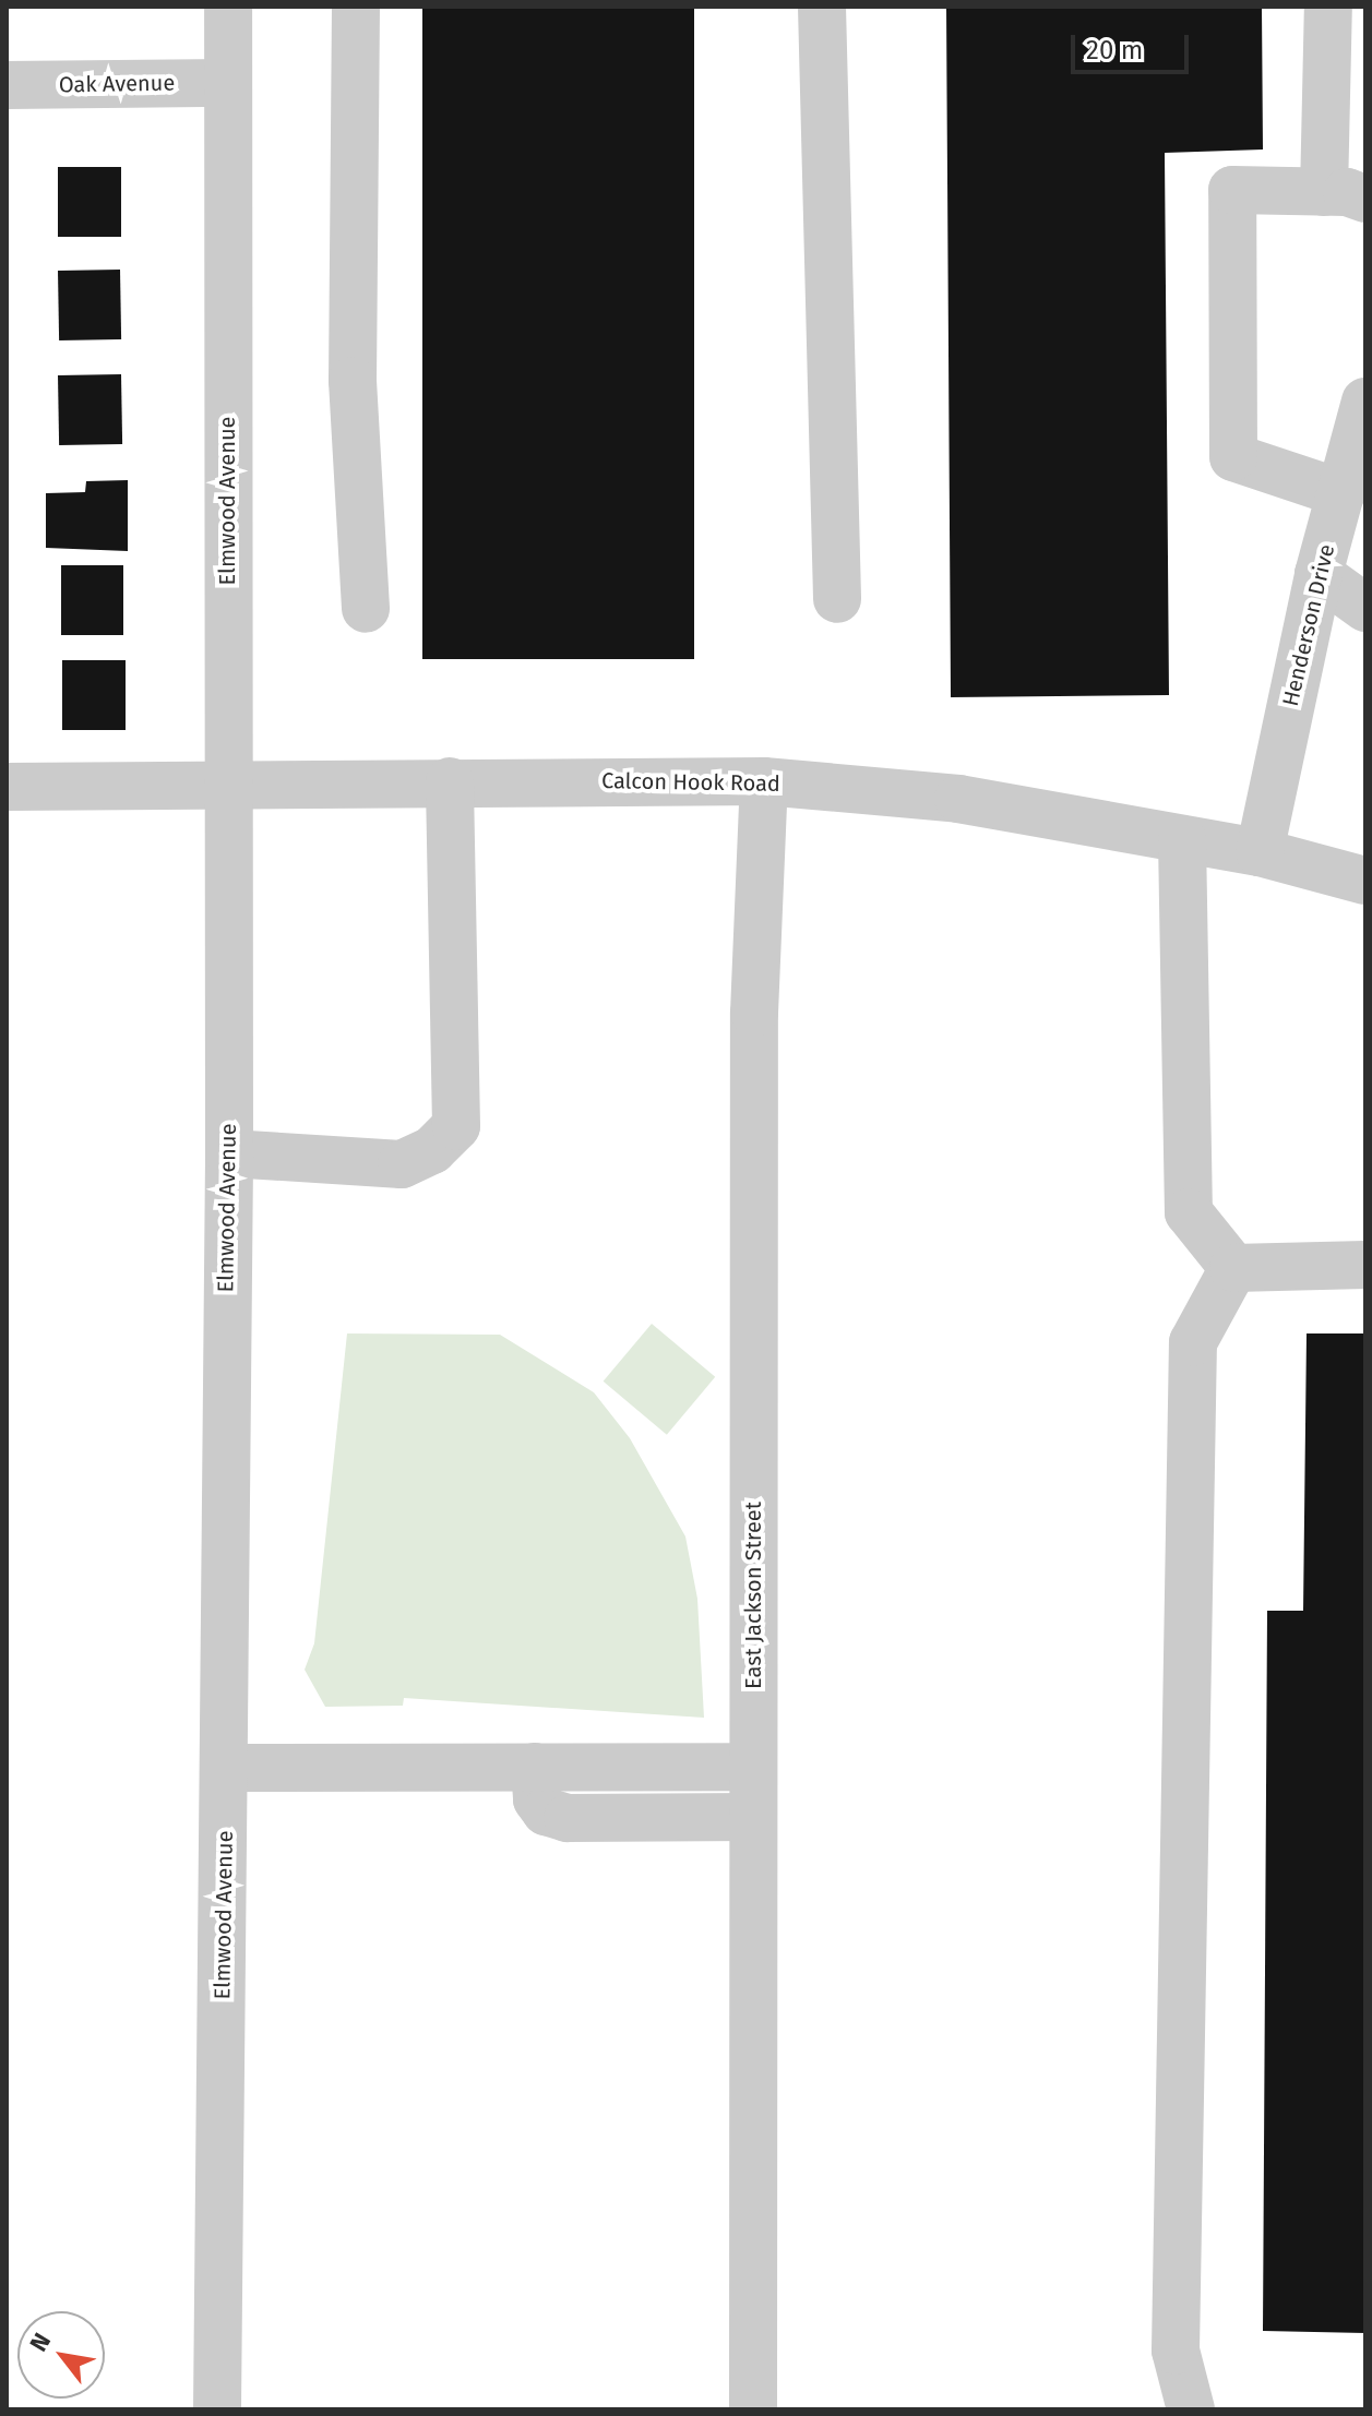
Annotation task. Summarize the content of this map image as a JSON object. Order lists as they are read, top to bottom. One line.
{"streets":{"street":["Oak Avenue","Elmwood Avenue","Henderson Drive","Calcon Hook Road","East Jackson Street"]},"crossings":[["Oak Avenue","Elmwood Avenue"],["Elmwood Avenue","Calcon Hook Road"],["Henderson Drive","Calcon Hook Road"],["Calcon Hook Road","East Jackson Street"]],"scale_bar":"20 m","north":"top left"}
